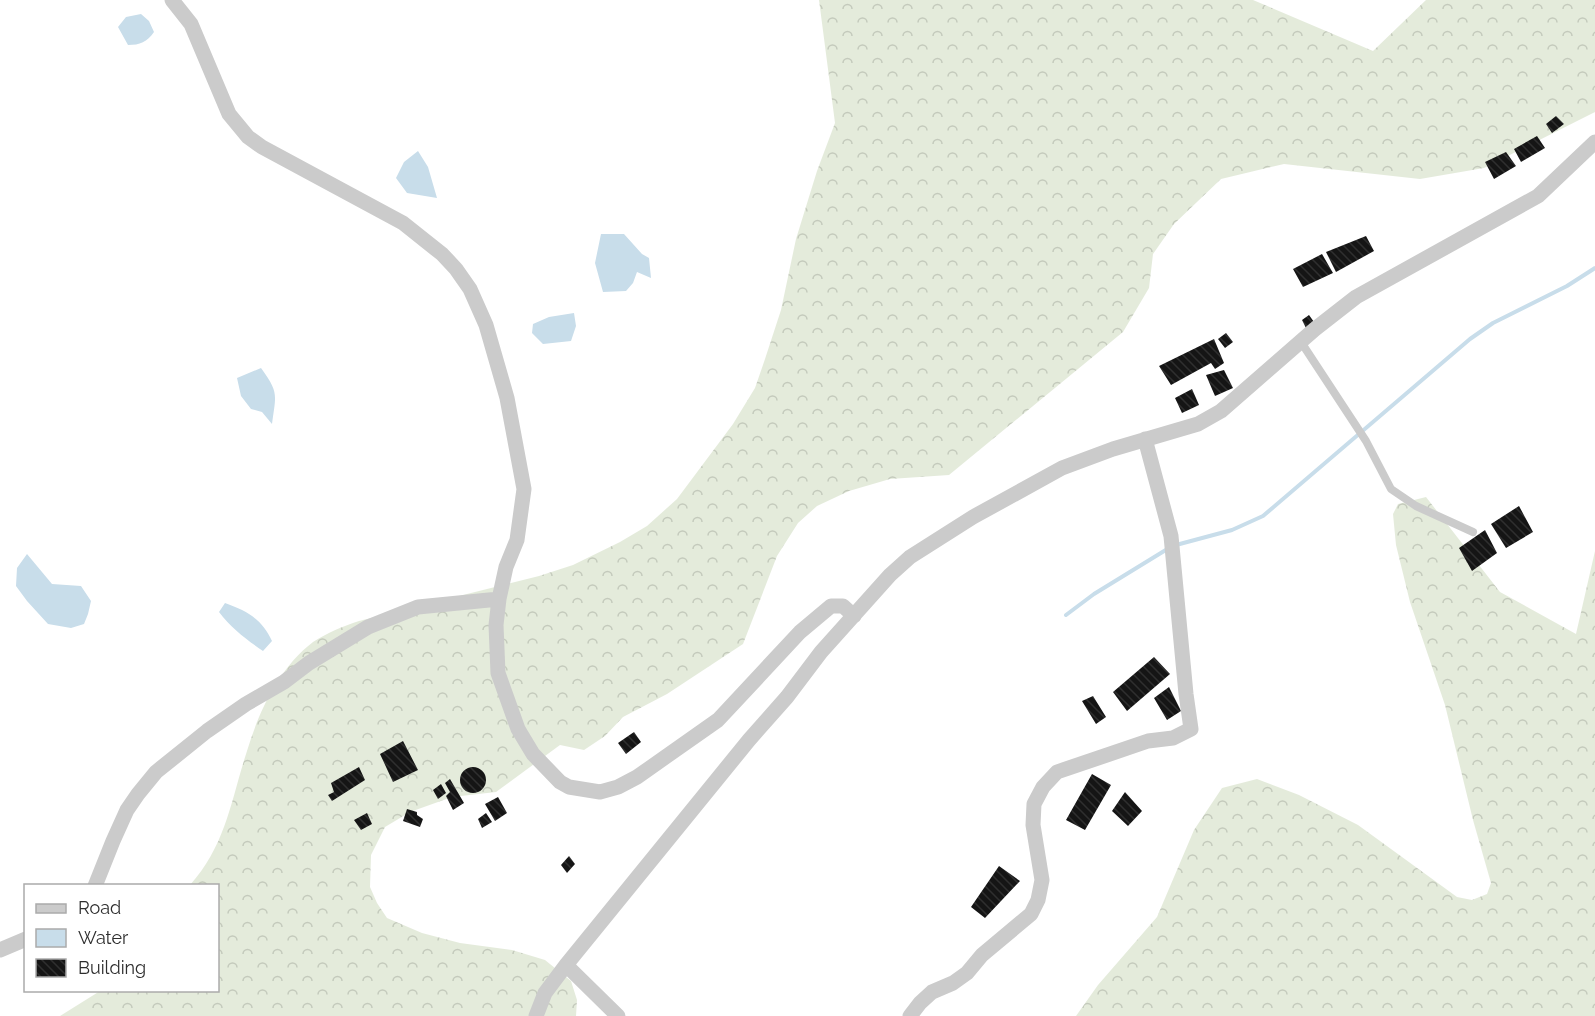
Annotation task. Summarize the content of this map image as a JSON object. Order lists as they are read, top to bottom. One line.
{"legend":["Road","Water","Building"]}
